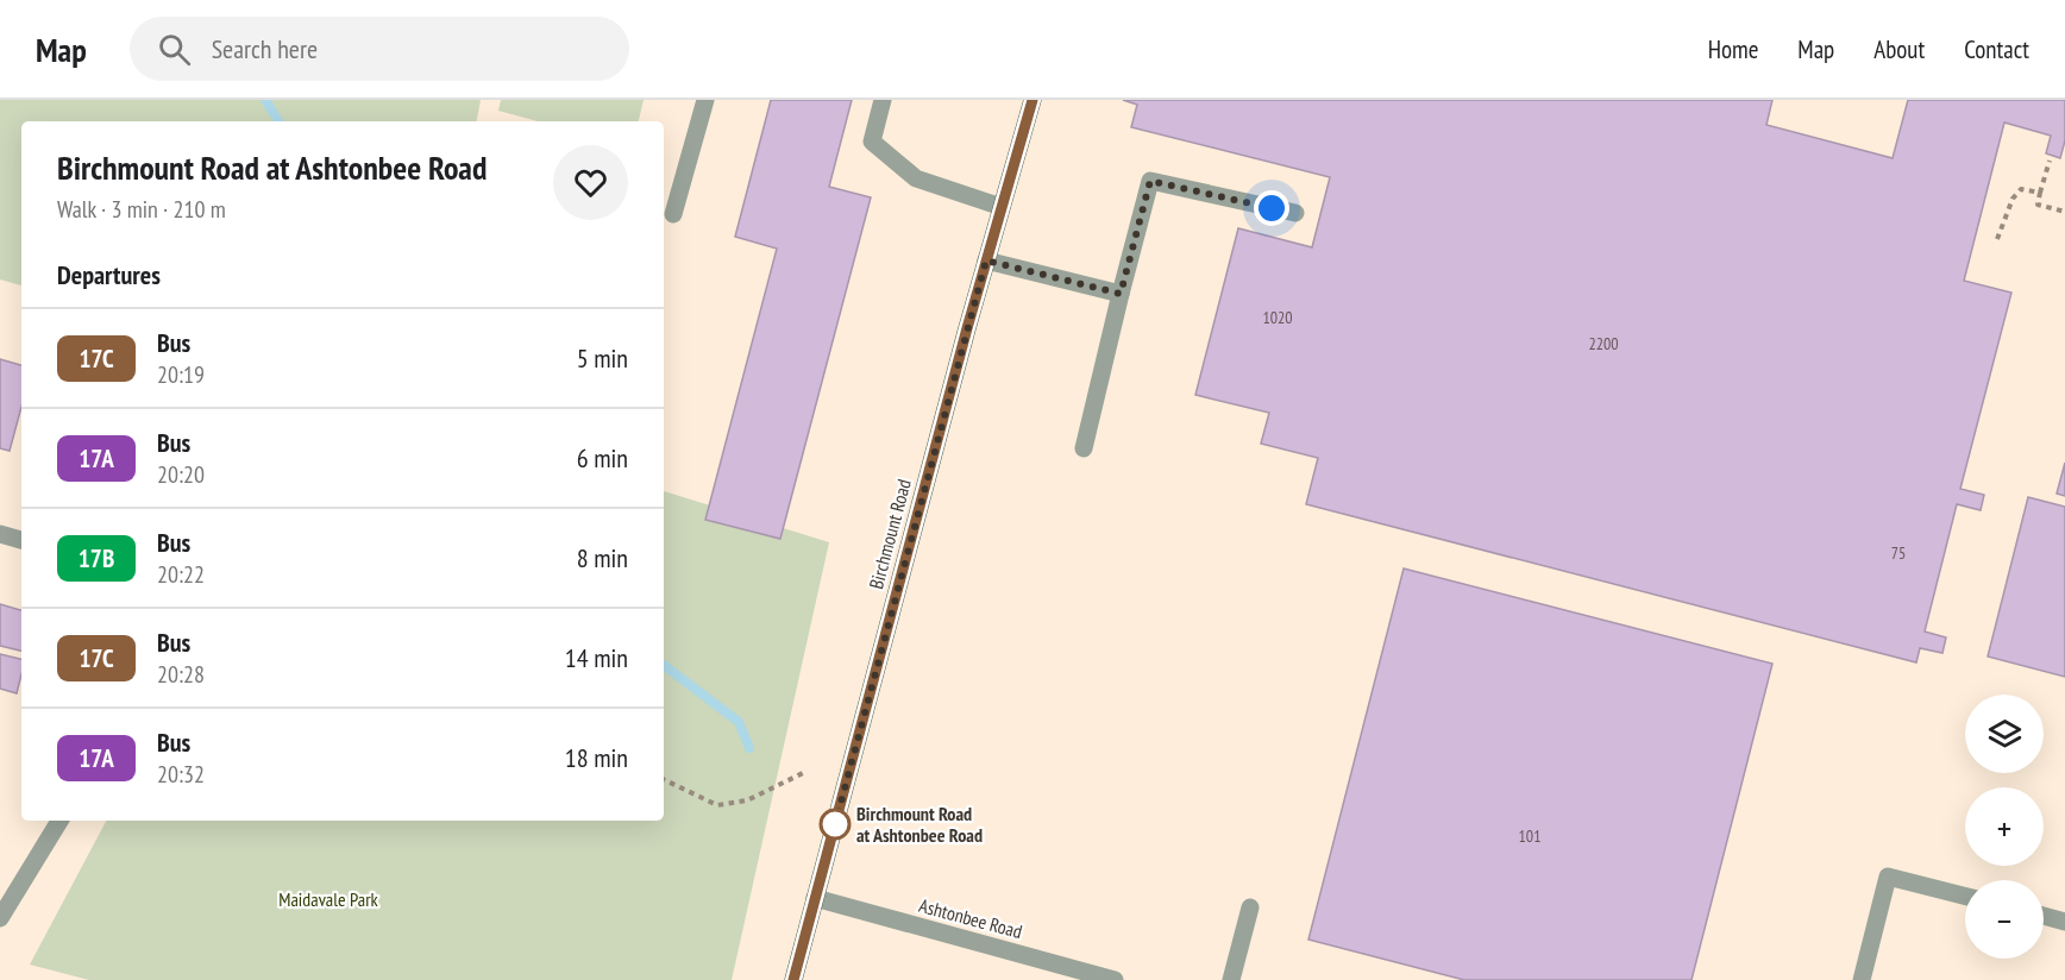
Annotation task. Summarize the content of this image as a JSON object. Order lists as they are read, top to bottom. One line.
{"streets":{"main road":["Birchmount Road"],"street":["Ashtonbee Road"]},"crossings":[["Birchmount Road","Ashtonbee Road"]],"parks":["Maidavale Park"],"places":["Birchmount Road at Ashtonbee Road"],"lines":["bus line 17C"],"house_numbers":["1020","2200","75","101"],"page":{"header":"Map","search":"Search here","nav":["Home","Map","About","Contact"],"heading":[["Birchmount Road at Ashtonbee Road","Walk · 3 min · 210 m"],"Departures"],"list":[{"mark":"17C","name":"Bus","note":"20:19","value":"5 min"},{"mark":"17A","name":"Bus","note":"20:20","value":"6 min"},{"mark":"17B","name":"Bus","note":"20:22","value":"8 min"},{"mark":"17C","name":"Bus","note":"20:28","value":"14 min"},{"mark":"17A","name":"Bus","note":"20:32","value":"18 min"}],"map_buttons":["+","−"]}}
